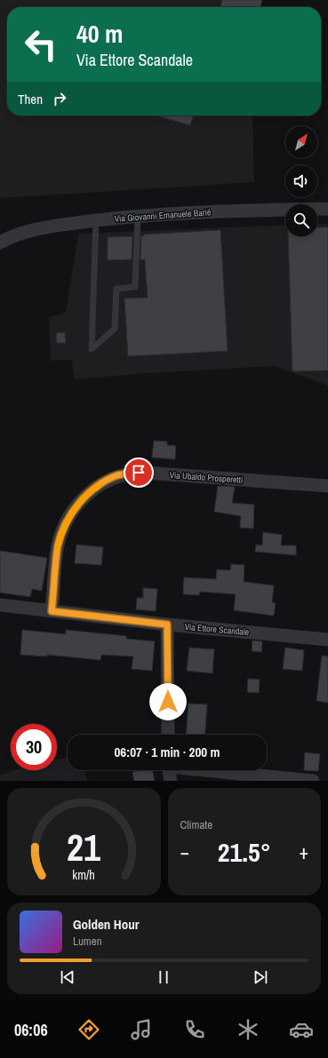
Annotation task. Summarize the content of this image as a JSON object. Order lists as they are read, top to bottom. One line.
{"streets":{"street":["Via Giovanni Emanuele Barié","Via Ubaldo Prosperetti","Via Ettore Scandale"]},"crossings":[["Via Ubaldo Prosperetti","Via Ettore Scandale"]],"north":"top right","page":{"turn":["40 m","Via Ettore Scandale"],"then":"Then","limit":"30","trip":"06:07 · 1 min · 200 m","tile":"Climate","heat":["−","21.5°","+"],"song":["Golden Hour","Lumen"],"tabs":"06:06","gauge":["21","km/h"]}}
